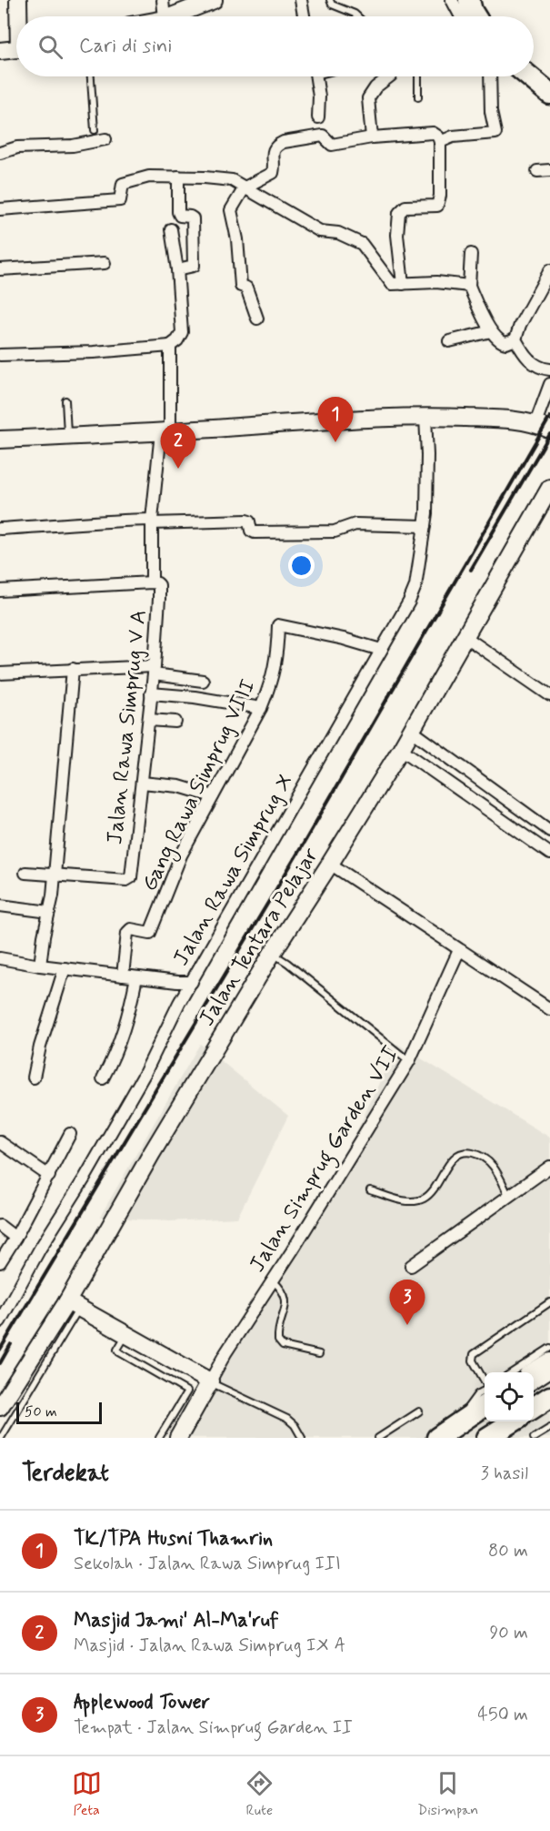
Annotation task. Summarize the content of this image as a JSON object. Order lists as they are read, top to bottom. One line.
{"streets":{"street":["Jalan Rawa Simprug V A","Gang Rawa Simprug VIII","Jalan Rawa Simprug X","Jalan Tentara Pelajar","Jalan Simprug Garden VII"]},"crossings":[["Gang Rawa Simprug VIII","Jalan Rawa Simprug X"]],"scale_bar":"50 m","page":{"search":"Cari di sini","pins":["1","2","3"],"scale":"50 m","heading":["Terdekat","3 hasil"],"list":[{"mark":"1","name":"TK/TPA Husni Thamrin","note":"Sekolah · Jalan Rawa Simprug III","value":"80 m"},{"mark":"2","name":"Masjid Jami' Al-Ma'ruf","note":"Masjid · Jalan Rawa Simprug IX A","value":"90 m"},{"mark":"3","name":"Applewood Tower","note":"Tempat · Jalan Simprug Garden II","value":"450 m"}],"nav":["Peta","Rute","Disimpan"]}}
